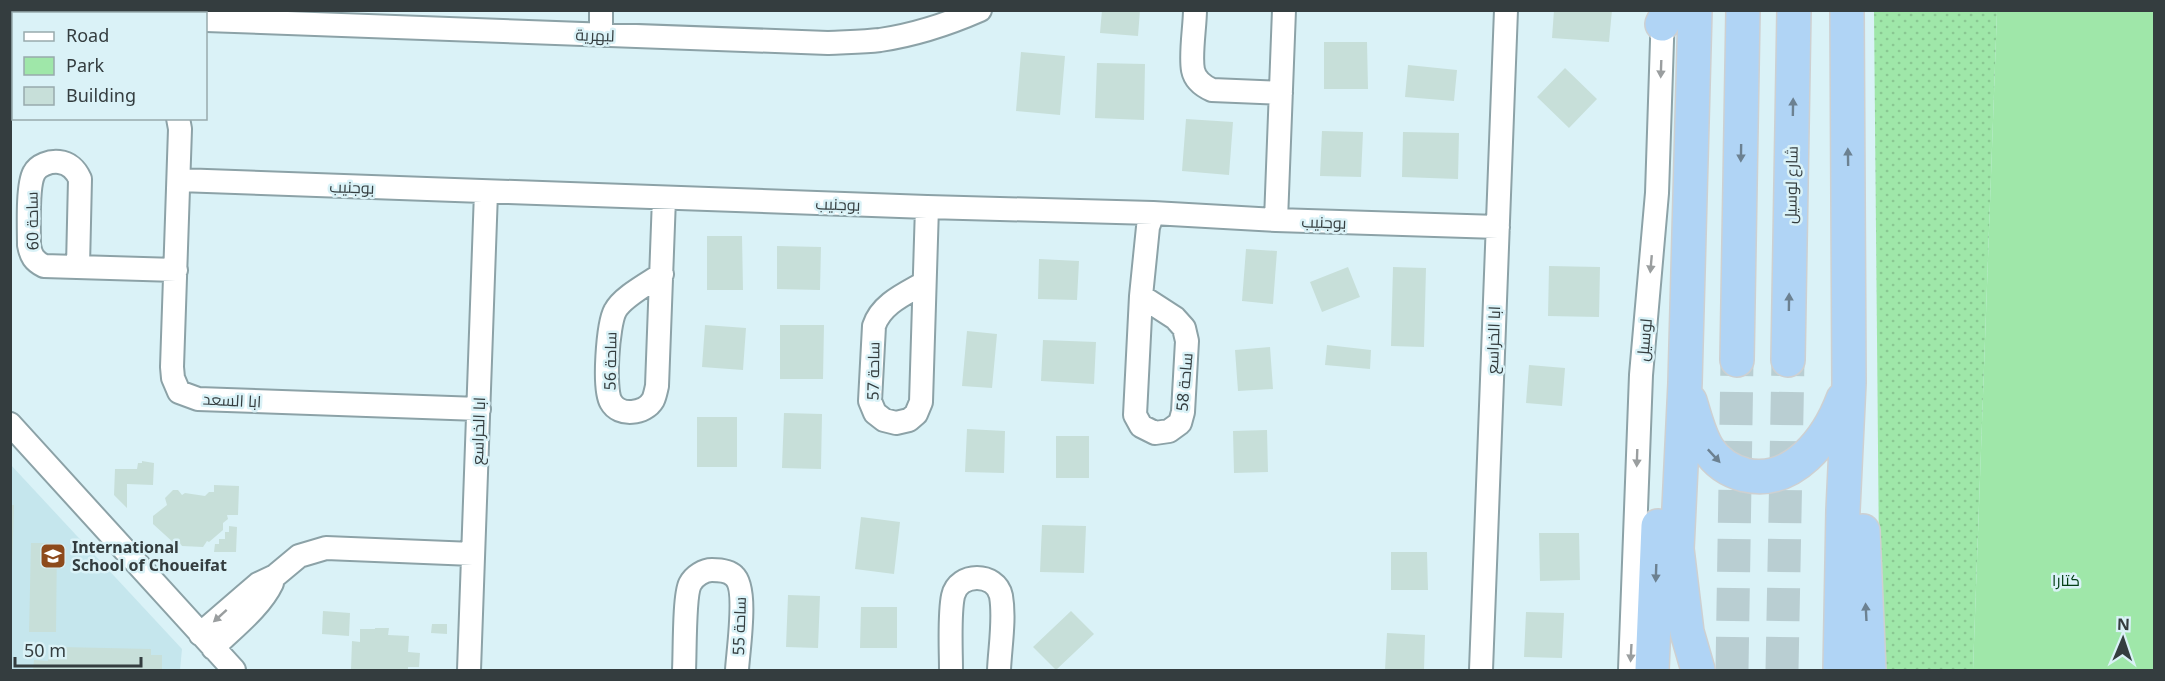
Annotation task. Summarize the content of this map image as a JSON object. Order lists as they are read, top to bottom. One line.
{"streets":{"highway":["شارع لوسيل"],"street":["لبهرية","بوجنيب","ابا الخراسع","لوسيل","ساحة 56","ساحة 57","ساحة 58","ابا السعد","ساحة 55"]},"crossings":[["بوجنيب","ابا الخراسع"],["بوجنيب","ساحة 56"],["بوجنيب","ساحة 57"],["بوجنيب","ساحة 58"],["بوجنيب","ابا السعد"],["ابا الخراسع","ابا السعد"]],"one_way":["لوسيل"],"parks":["كتارا"],"places":{"school or university":["International School of Choueifat"]},"legend":["Road","Park","Building"],"scale_bar":"50 m","north":"top"}
